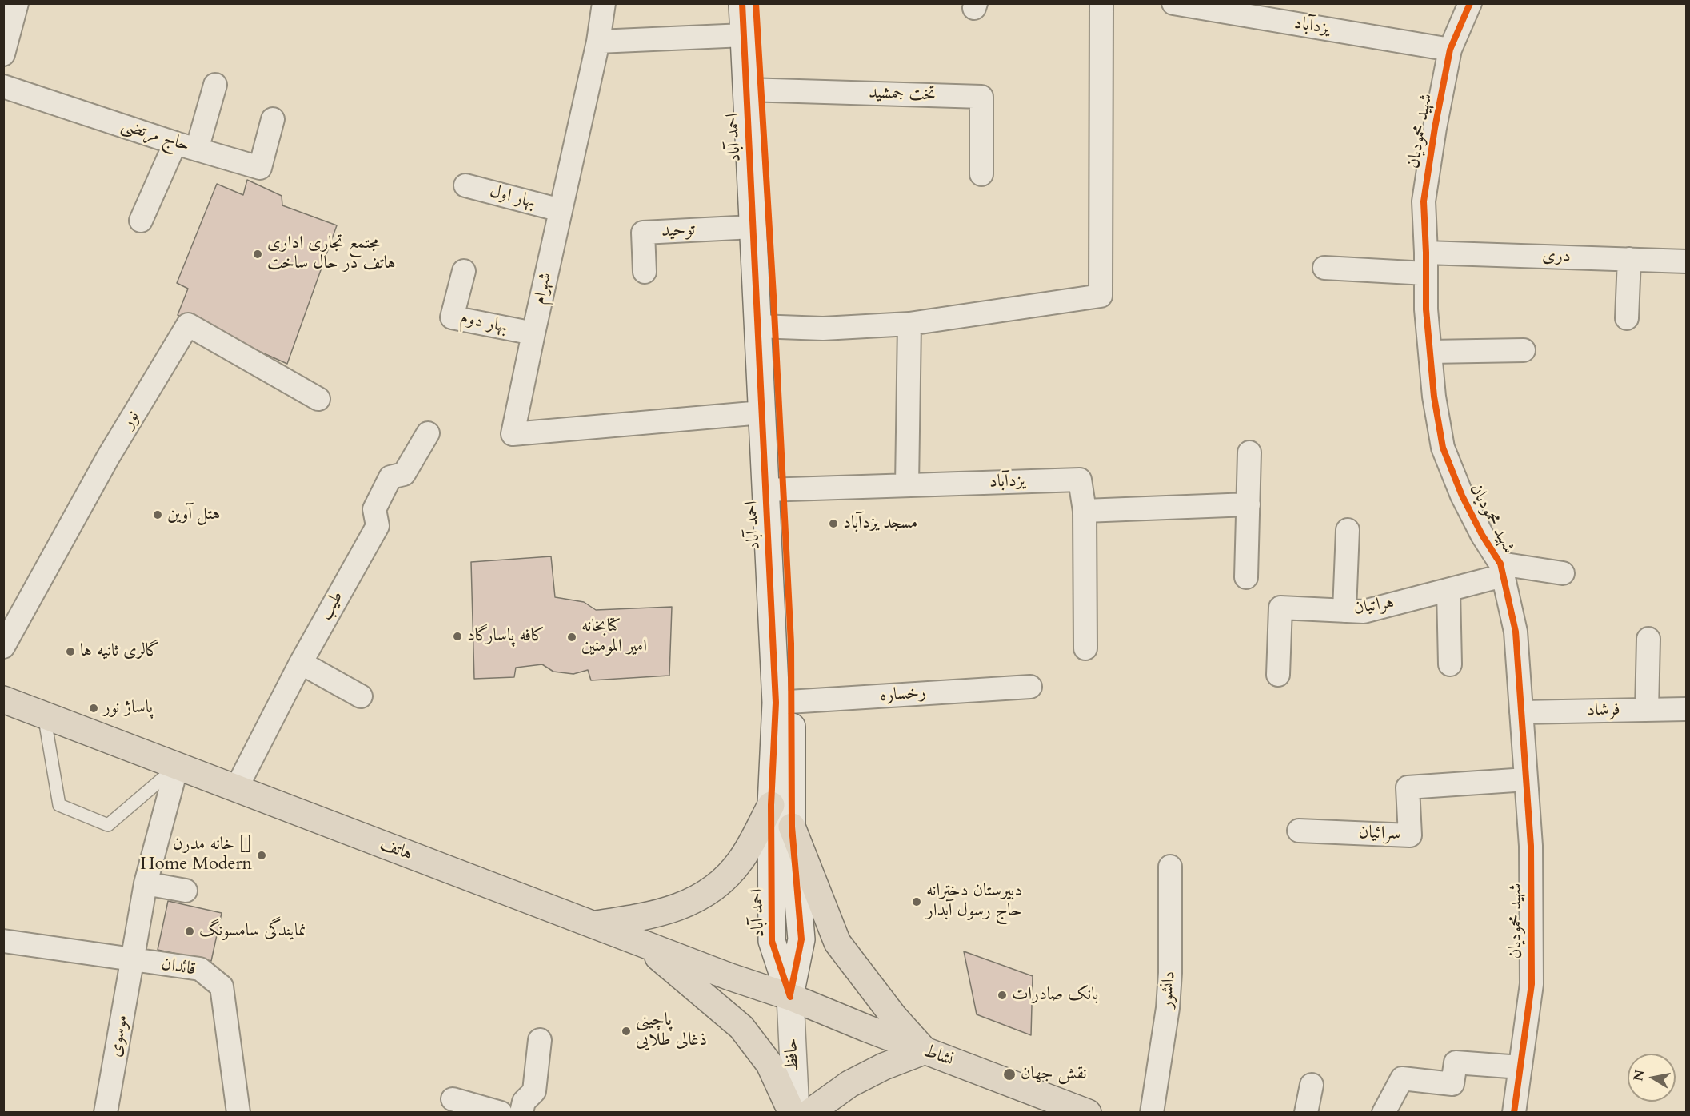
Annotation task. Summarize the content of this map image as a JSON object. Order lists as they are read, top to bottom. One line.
{"streets":{"main road":["احمد آباد","هاتف","حافظ","نشاط"],"street":["یزدآباد","تخت جمشید","شهید محمودیان","حاج مرتضی","بهار اول","توحید","دری","شهرام","بهار دوم","نور","طیب","هراتیان","رخساره","فرشاد","سرائیان","قائدان","دانشور","موسوی"]},"crossings":[["یزدآباد","شهید محمودیان"],["یزدآباد","احمد آباد"],["تخت جمشید","احمد آباد"],["شهید محمودیان","دری"],["شهید محمودیان","هراتیان"],["شهید محمودیان","فرشاد"],["شهید محمودیان","سرائیان"],["احمد آباد","توحید"],["احمد آباد","شهرام"],["احمد آباد","رخساره"],["احمد آباد","هاتف"],["احمد آباد","حافظ"],["احمد آباد","نشاط"],["بهار اول","شهرام"],["شهرام","بهار دوم"],["طیب","هاتف"],["هاتف","حافظ"],["هاتف","نشاط"],["قائدان","موسوی"],["حافظ","نشاط"]],"places":["مجتمع تجاری اداری هاتف در حال ساخت","هتل آوین","مسجد یزدآباد","کافه پاسارگاد","کتابخانه امیر المومنین","گالری ثانیه ها","پاساژ نور","خانه مدرن [] Home Modern","دبیرستان دخترانه حاج رسول آبدار","نمایندگی سامسونگ","بانک صادرات","پاچینی ذغالی طلایی","نقش جهان"],"north":"left"}
